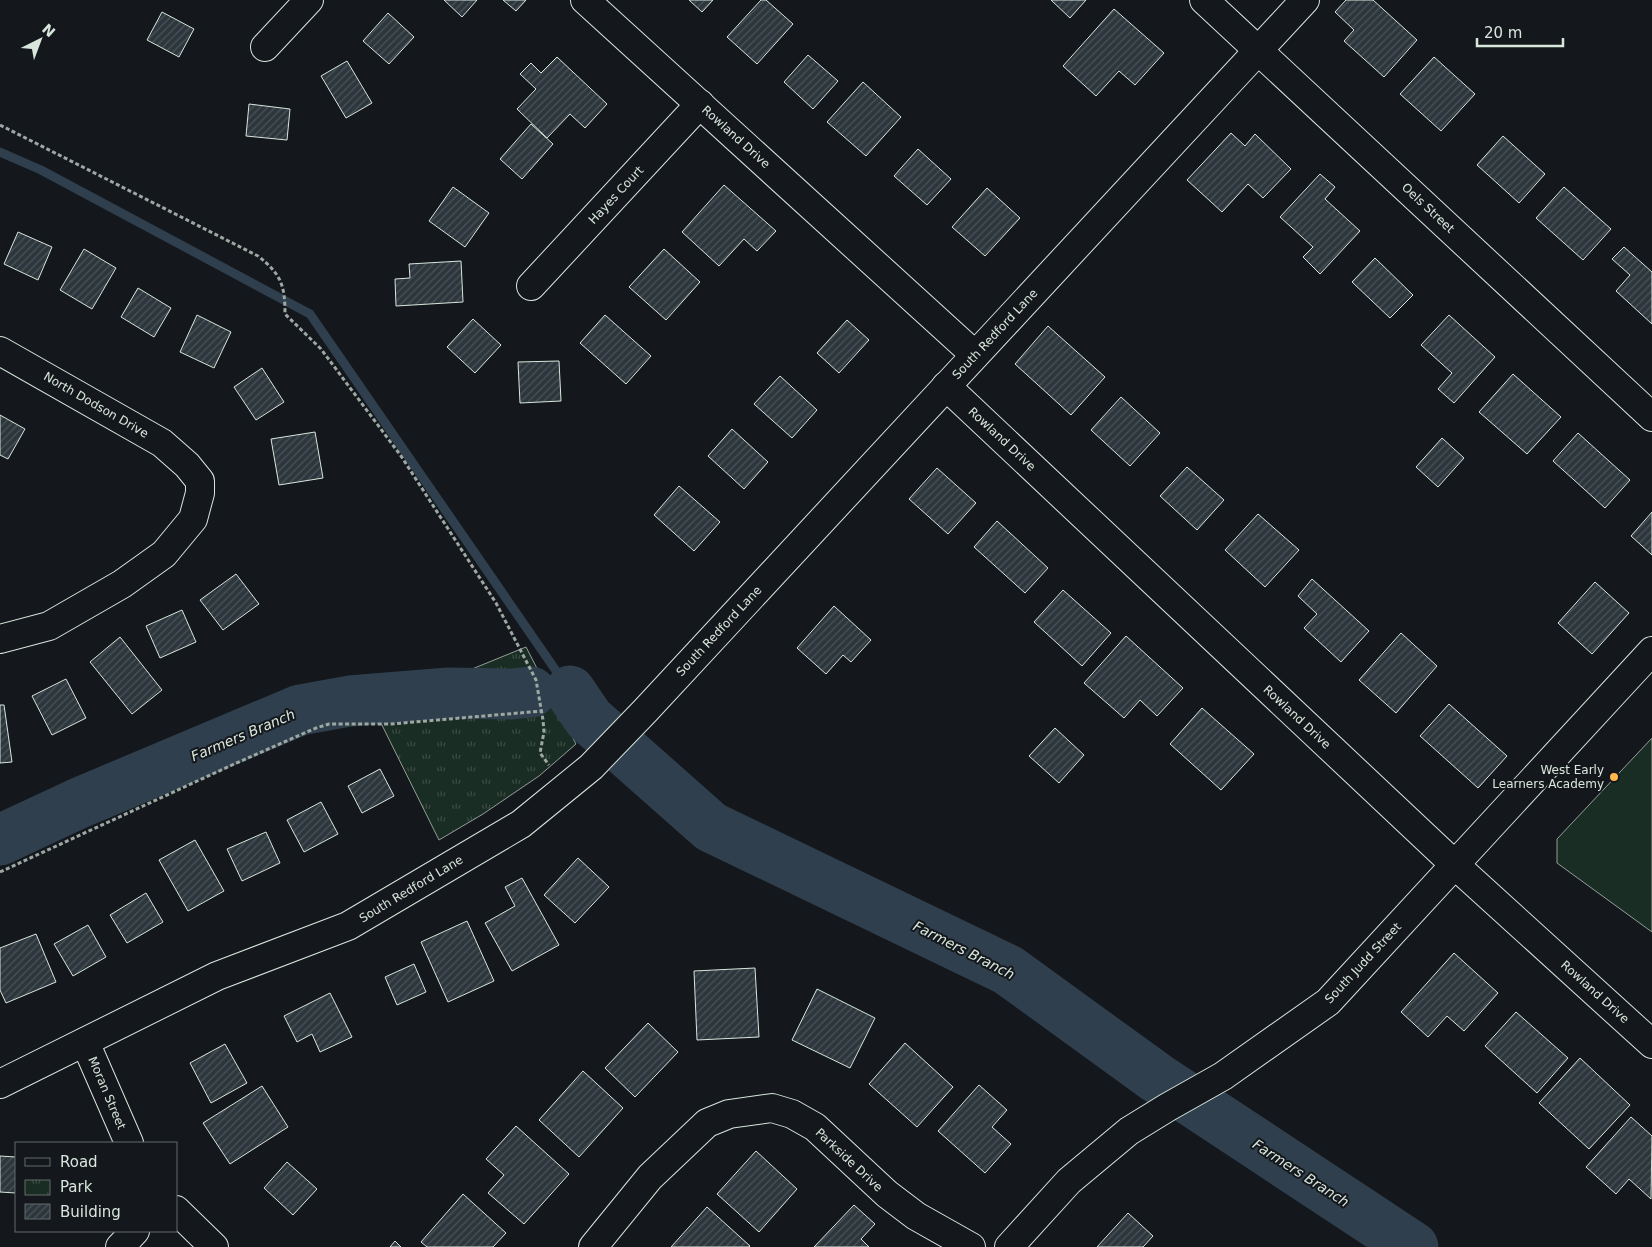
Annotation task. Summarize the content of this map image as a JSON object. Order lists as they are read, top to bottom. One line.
{"streets":{"street":["Rowland Drive","Hayes Court","Oels Street","South Redford Lane","North Dodson Drive","South Judd Street","Moran Street","Parkside Drive"]},"crossings":[["Rowland Drive","Hayes Court"],["Rowland Drive","South Redford Lane"],["Rowland Drive","South Judd Street"],["Oels Street","South Redford Lane"],["South Redford Lane","Moran Street"]],"water":["Farmers Branch"],"places":["West Early Learners Academy"],"legend":["Road","Park","Building"],"scale_bar":"20 m","north":"top right"}
